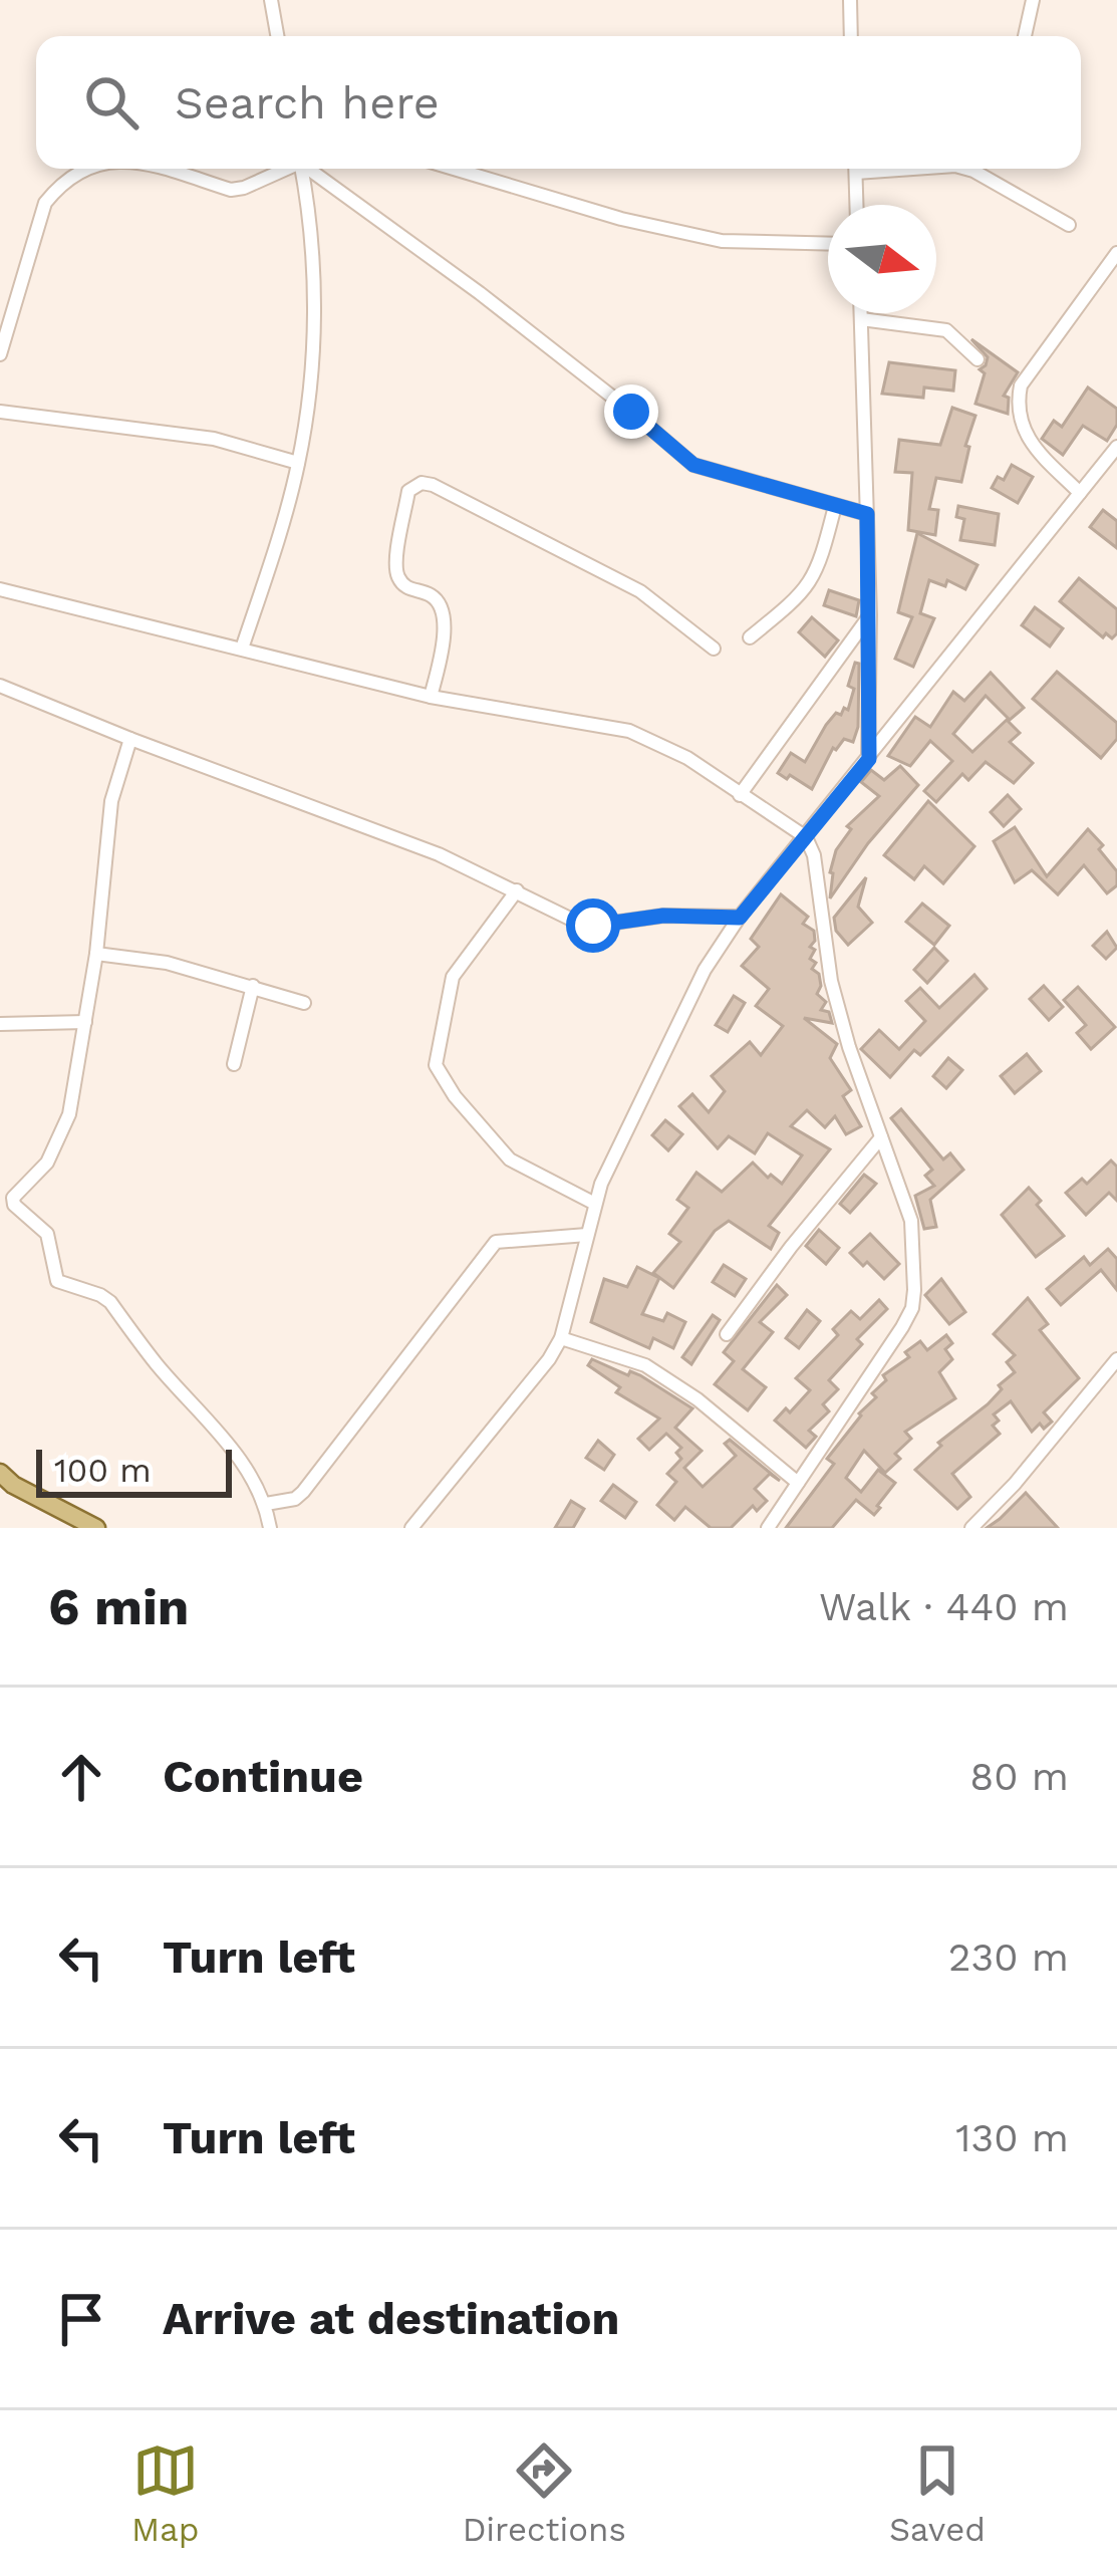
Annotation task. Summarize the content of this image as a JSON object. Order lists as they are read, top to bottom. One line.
{"scale_bar":"100 m","north":"right","page":{"search":"Search here","scale":"100 m","heading":["6 min","Walk · 440 m"],"list":[["Continue","80 m"],["Turn left","230 m"],["Turn left","130 m"],"Arrive at destination"],"nav":["Map","Directions","Saved"]}}
